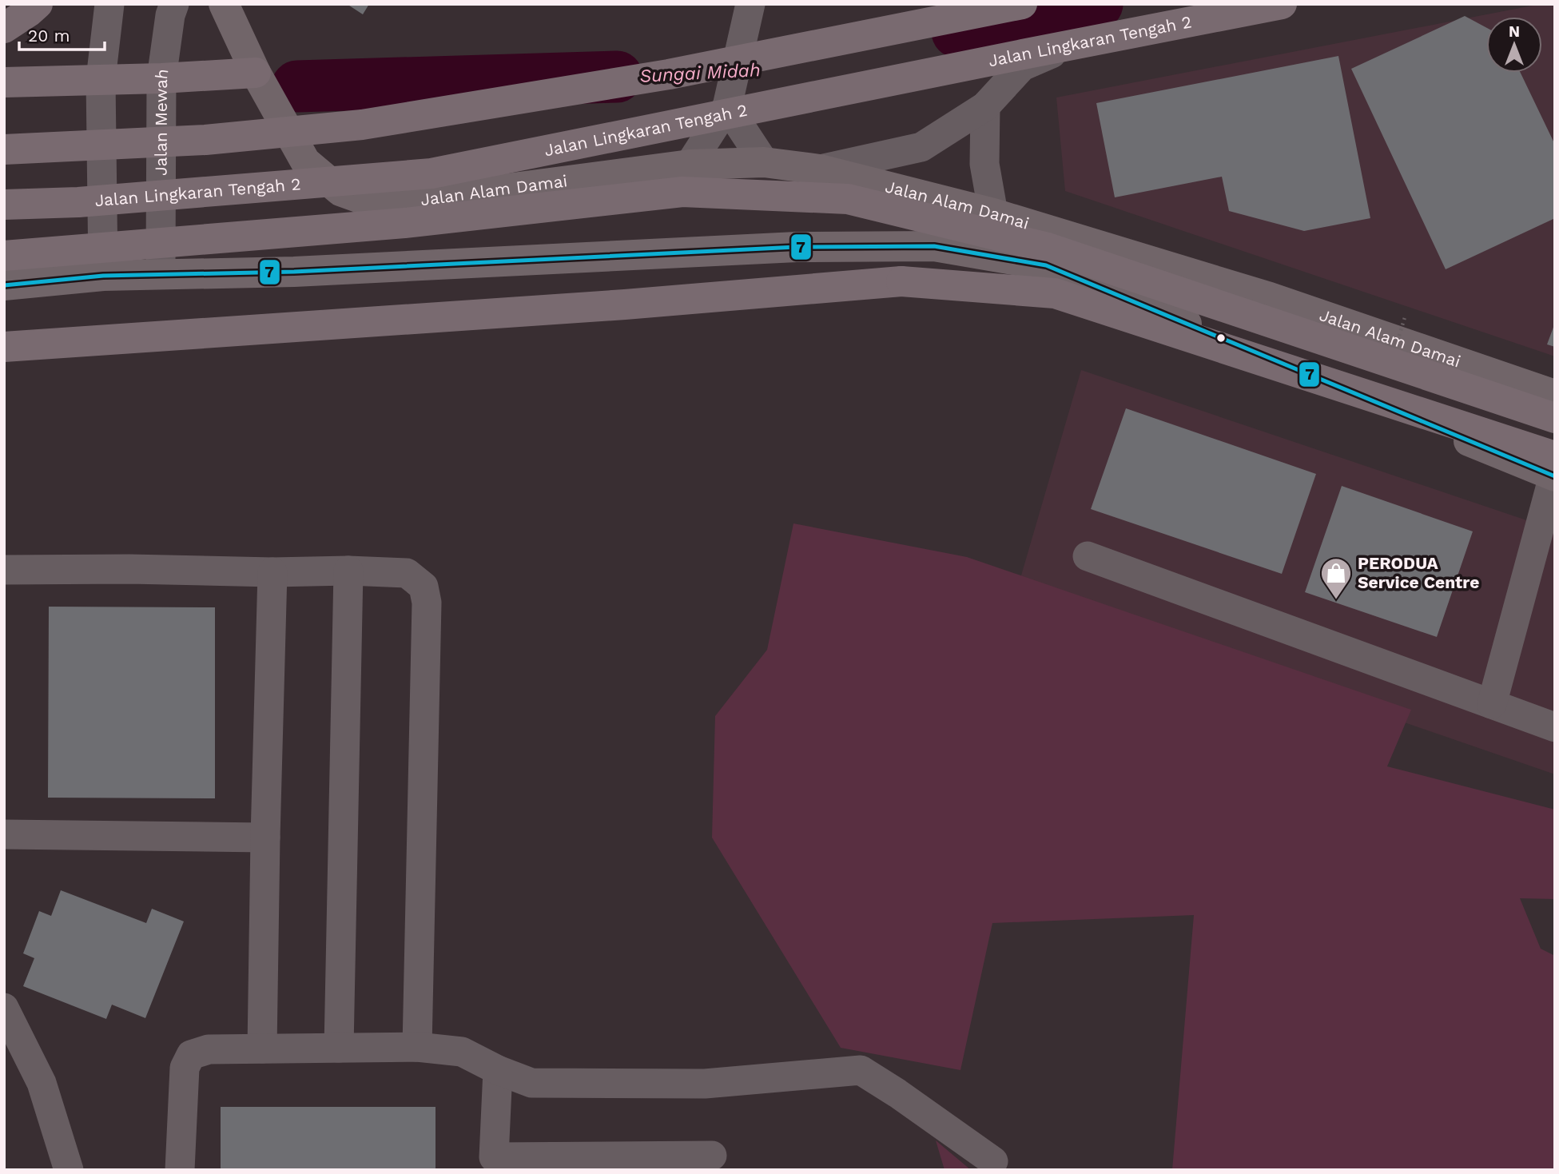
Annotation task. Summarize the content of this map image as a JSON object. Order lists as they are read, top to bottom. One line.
{"streets":{"highway":["Jalan Lingkaran Tengah 2"],"main road":["Jalan Alam Damai"],"street":["Jalan Mewah"]},"water":["Sungai Midah"],"places":{"shop":["PERODUA Service Centre"]},"lines":["transit line 7"],"scale_bar":"20 m","north":"top"}
